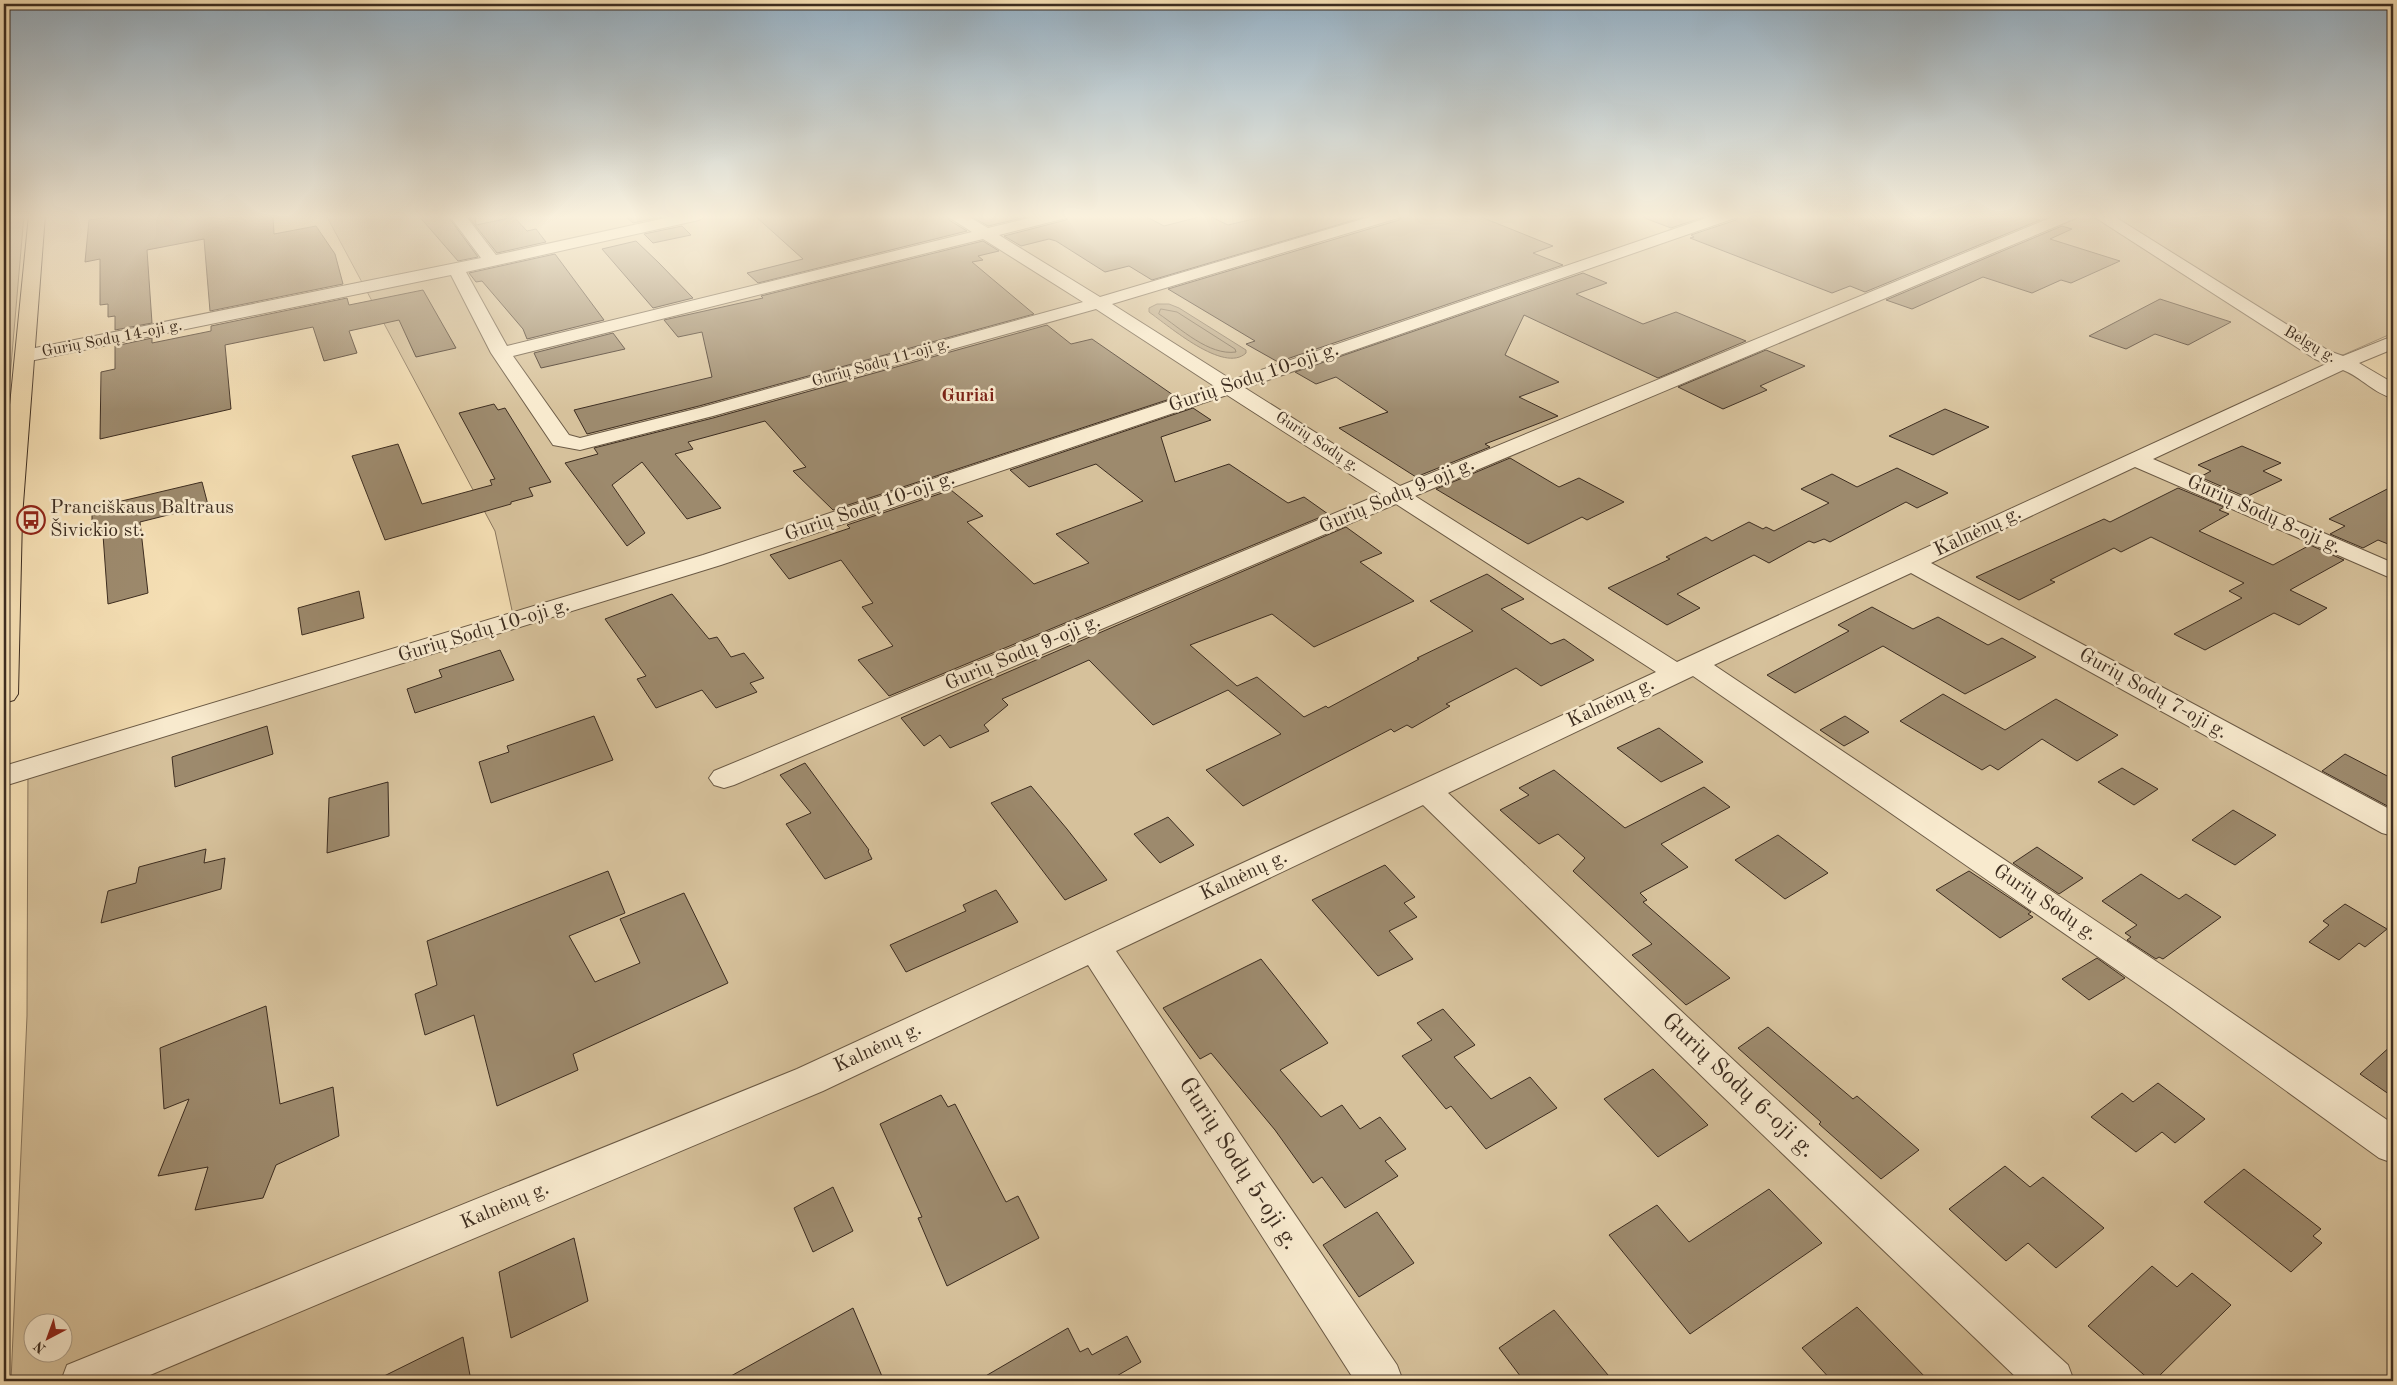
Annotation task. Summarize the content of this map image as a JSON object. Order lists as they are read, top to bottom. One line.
{"streets":{"street":["Gurių Sodų 14-oji g.","Belgų g.","Gurių Sodų 11-oji g.","Gurių Sodų 10-oji g.","Gurių Sodų g.","Gurių Sodų 9-oji g.","Gurių Sodų 8-oji g.","Kalnėnų g.","Gurių Sodų 7-oji g.","Gurių Sodų 6-oji g.","Gurių Sodų 5-oji g."]},"crossings":[["Belgų g.","Kalnėnų g."],["Gurių Sodų 11-oji g.","Gurių Sodų g."],["Gurių Sodų 10-oji g.","Gurių Sodų g."],["Gurių Sodų g.","Gurių Sodų 9-oji g."],["Gurių Sodų g.","Kalnėnų g."],["Gurių Sodų 8-oji g.","Kalnėnų g."],["Kalnėnų g.","Gurių Sodų 7-oji g."],["Kalnėnų g.","Gurių Sodų 6-oji g."],["Kalnėnų g.","Gurių Sodų 5-oji g."]],"districts":["Guriai"],"places":{"bus stop":["Pranciškaus Baltraus Šivickio st."]},"north":"bottom left"}
